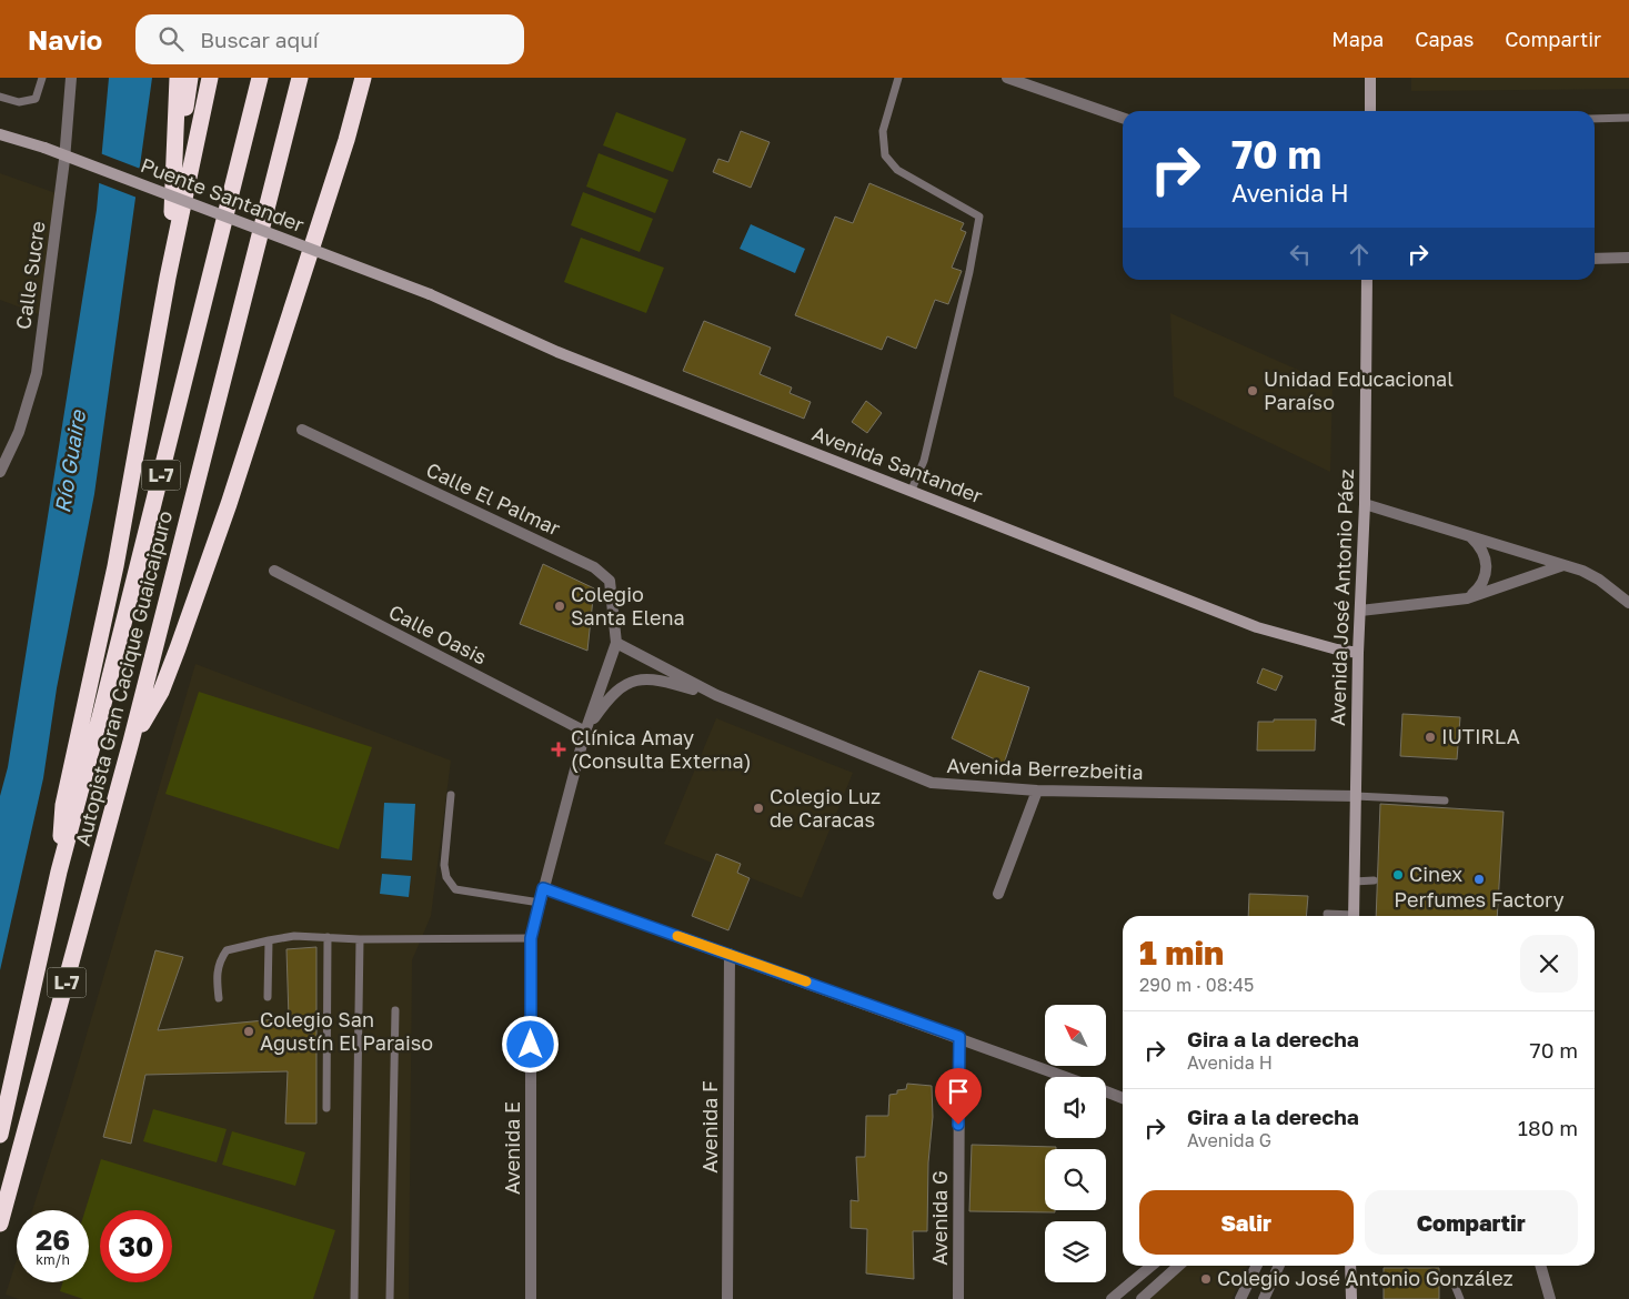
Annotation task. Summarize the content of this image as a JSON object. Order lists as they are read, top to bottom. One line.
{"streets":{"highway":["L-7","Autopista Gran Cacique Guaicaipuro"],"street":["Puente Santander","Calle Sucre","Avenida Santander","Calle El Palmar","Avenida José Antonio Páez","Calle Oasis","Avenida Berrezbeitia","Avenida F","Avenida E","Avenida G"]},"crossings":[["Puente Santander","Avenida Santander"],["Avenida Santander","Avenida José Antonio Páez"],["Calle El Palmar","Avenida Berrezbeitia"],["Calle El Palmar","Avenida E"],["Avenida José Antonio Páez","Avenida Berrezbeitia"],["Calle Oasis","Avenida Berrezbeitia"],["Calle Oasis","Avenida E"],["Avenida Berrezbeitia","Avenida E"]],"water":["Río Guaire"],"places":{"other":["Unidad Educacional Paraíso","Colegio Santa Elena","IUTIRLA","Colegio Luz de Caracas","Cinex","Perfumes Factory","Colegio San Agustín El Paraiso","Colegio José Antonio González"],"health":["Clínica Amay (Consulta Externa)"]},"north":"top left","page":{"header":"Navio","search":"Buscar aquí","nav":["Mapa","Capas","Compartir"],"turn":["70 m","Avenida H"],"heading":["1 min","290 m · 08:45"],"list":[{"name":"Gira a la derecha","note":"Avenida H","value":"70 m"},{"name":"Gira a la derecha","note":"Avenida G","value":"180 m"}],"buttons":["Salir","Compartir"],"speed":"26 km/h","limit":"30"}}
